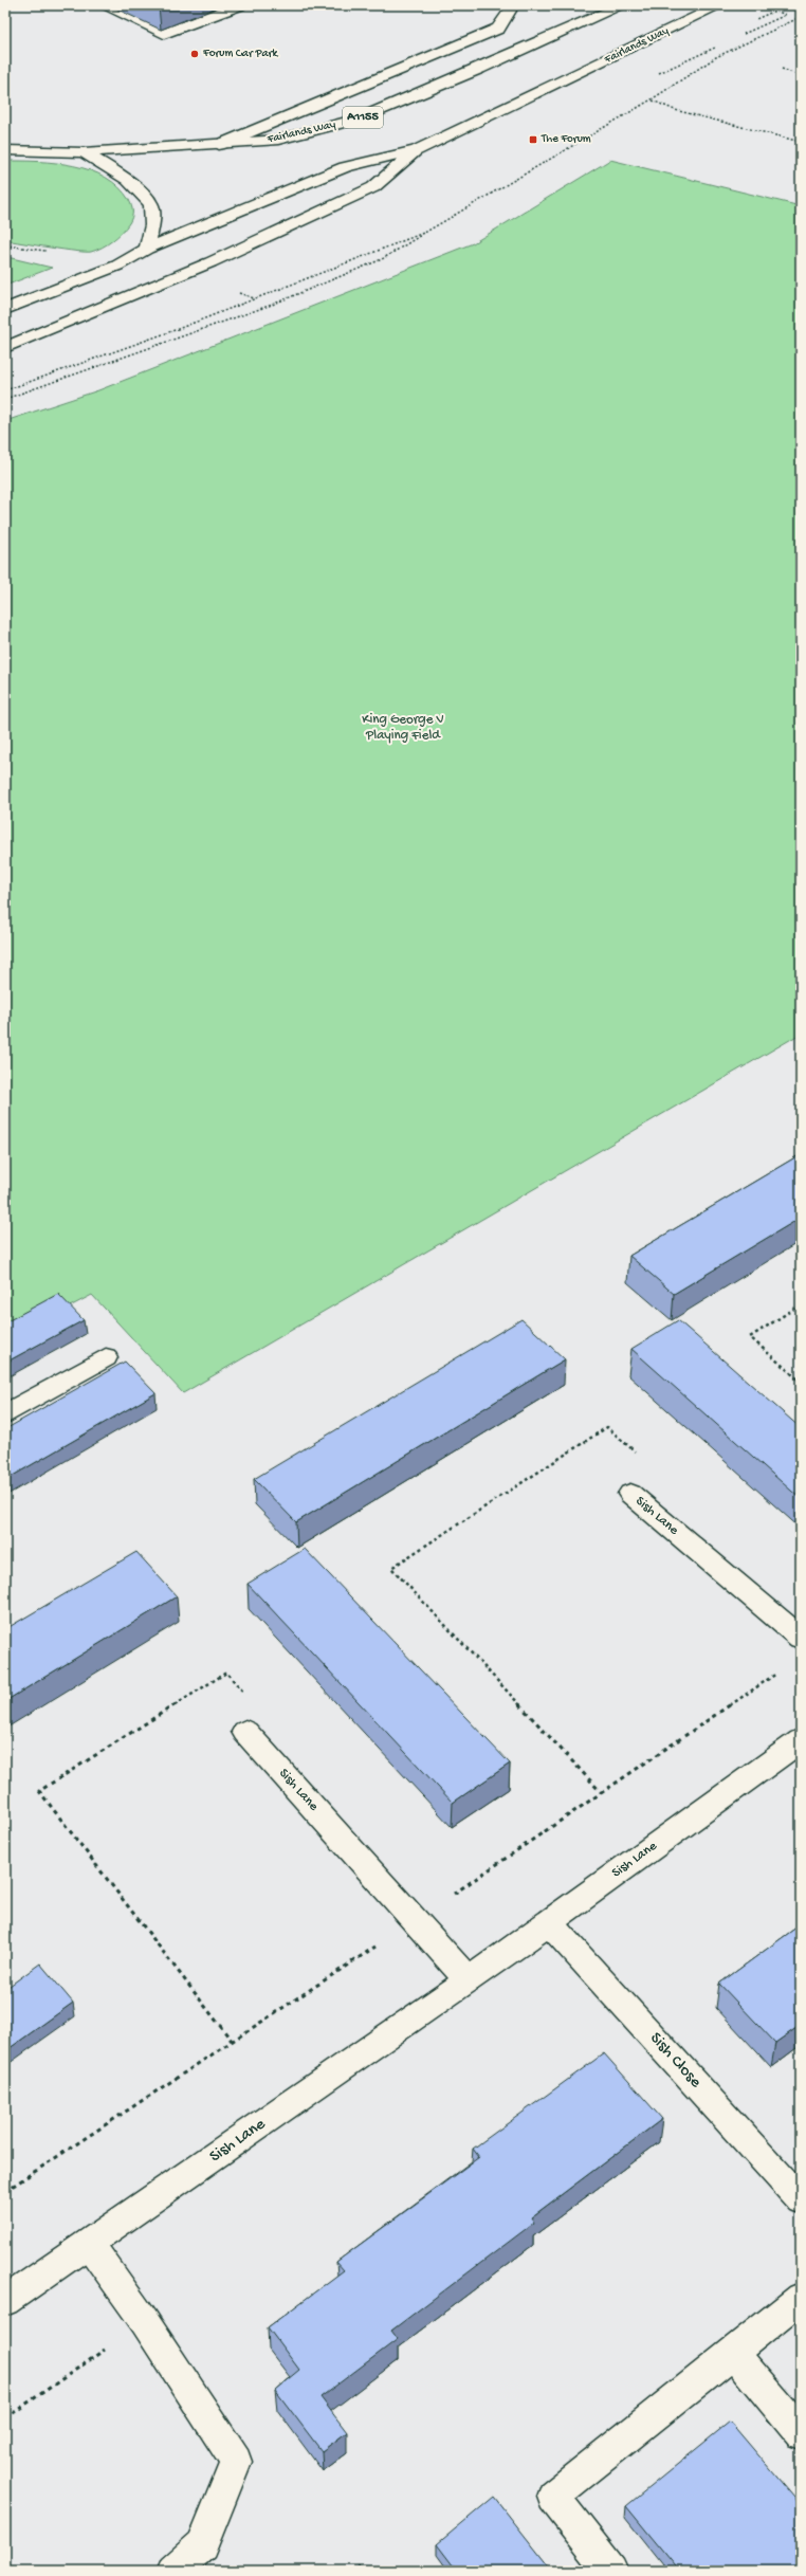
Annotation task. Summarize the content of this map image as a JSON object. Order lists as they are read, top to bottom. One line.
{"streets":{"main road":["Fairlands Way","A1155","Sish Lane","Sish Close"]},"crossings":[["Sish Lane","Sish Close"]],"parks":["King George V Playing Field"],"places":{"other":["Forum Car Park"],"transit":["The Forum"]}}
